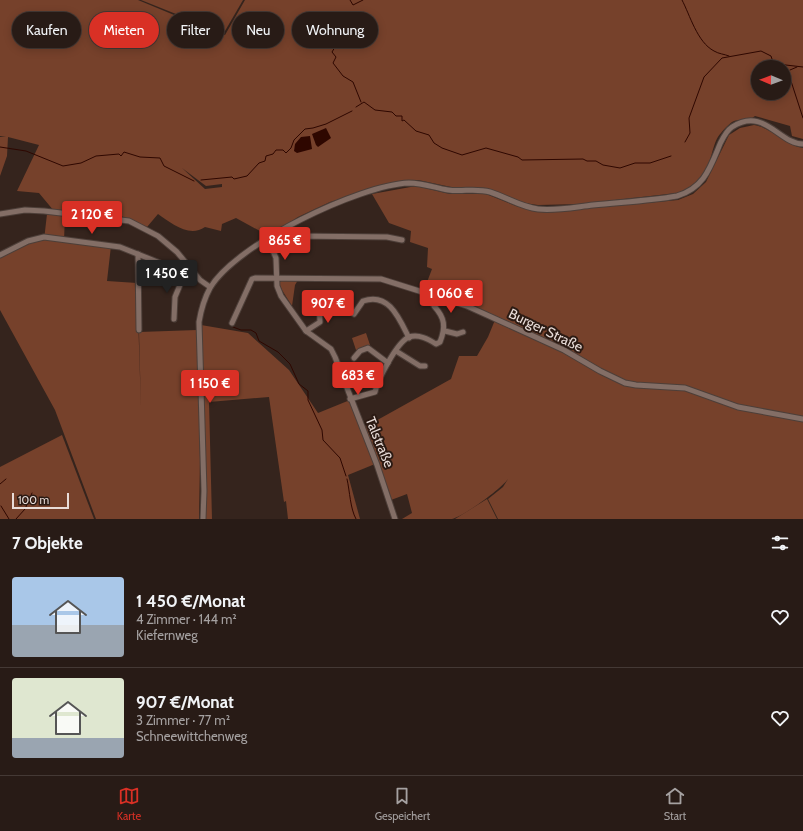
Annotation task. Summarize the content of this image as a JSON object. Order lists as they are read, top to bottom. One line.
{"streets":{"street":["Burger Straße","Talstraße"]},"crossings":[["Burger Straße","Talstraße"]],"scale_bar":"100 m","north":"left","page":{"chip":["Kaufen","Mieten","Filter","Neu","Wohnung"],"price":["2 120 €","865 €","1 450 €","1 060 €","907 €","683 €","1 150 €"],"scale":"100 m","heading":"7 Objekte","list":[{"name":"1 450 €/Monat","note":"4 Zimmer · 144 m² · Kiefernweg"},{"name":"907 €/Monat","note":"3 Zimmer · 77 m² · Schneewittchenweg"}],"tabs":["Karte","Gespeichert","Start"]}}
